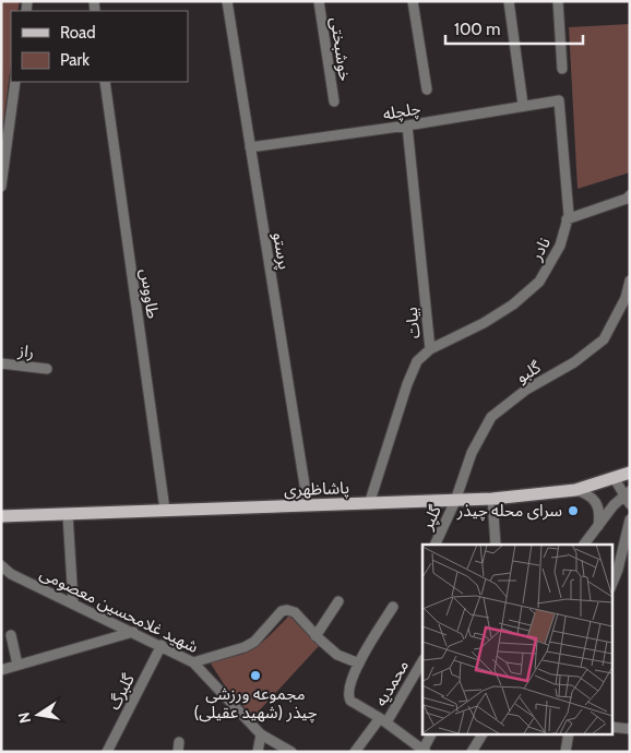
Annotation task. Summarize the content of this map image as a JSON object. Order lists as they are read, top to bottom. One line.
{"streets":{"main road":["پاشاظهری"],"street":["خوشبختی","چلچله","نادر","پرستو","طاووس","بیات","راز","گلبو","گلپر","شهید غلامحسین معصومی","محمدیه","گلبرگ"]},"crossings":[["چلچله","نادر"],["چلچله","پرستو"],["چلچله","بیات"],["نادر","بیات"],["پرستو","پاشاظهری"],["طاووس","پاشاظهری"],["بیات","پاشاظهری"],["گلبو","پاشاظهری"],["گلبو","گلپر"],["پاشاظهری","گلپر"],["شهید غلامحسین معصومی","گلبرگ"]],"places":["سرای محله چیذر","مجموعه ورزشی چیذر (شهید عقیلی)"],"legend":["Road","Park"],"scale_bar":"100 m","north":"left"}
